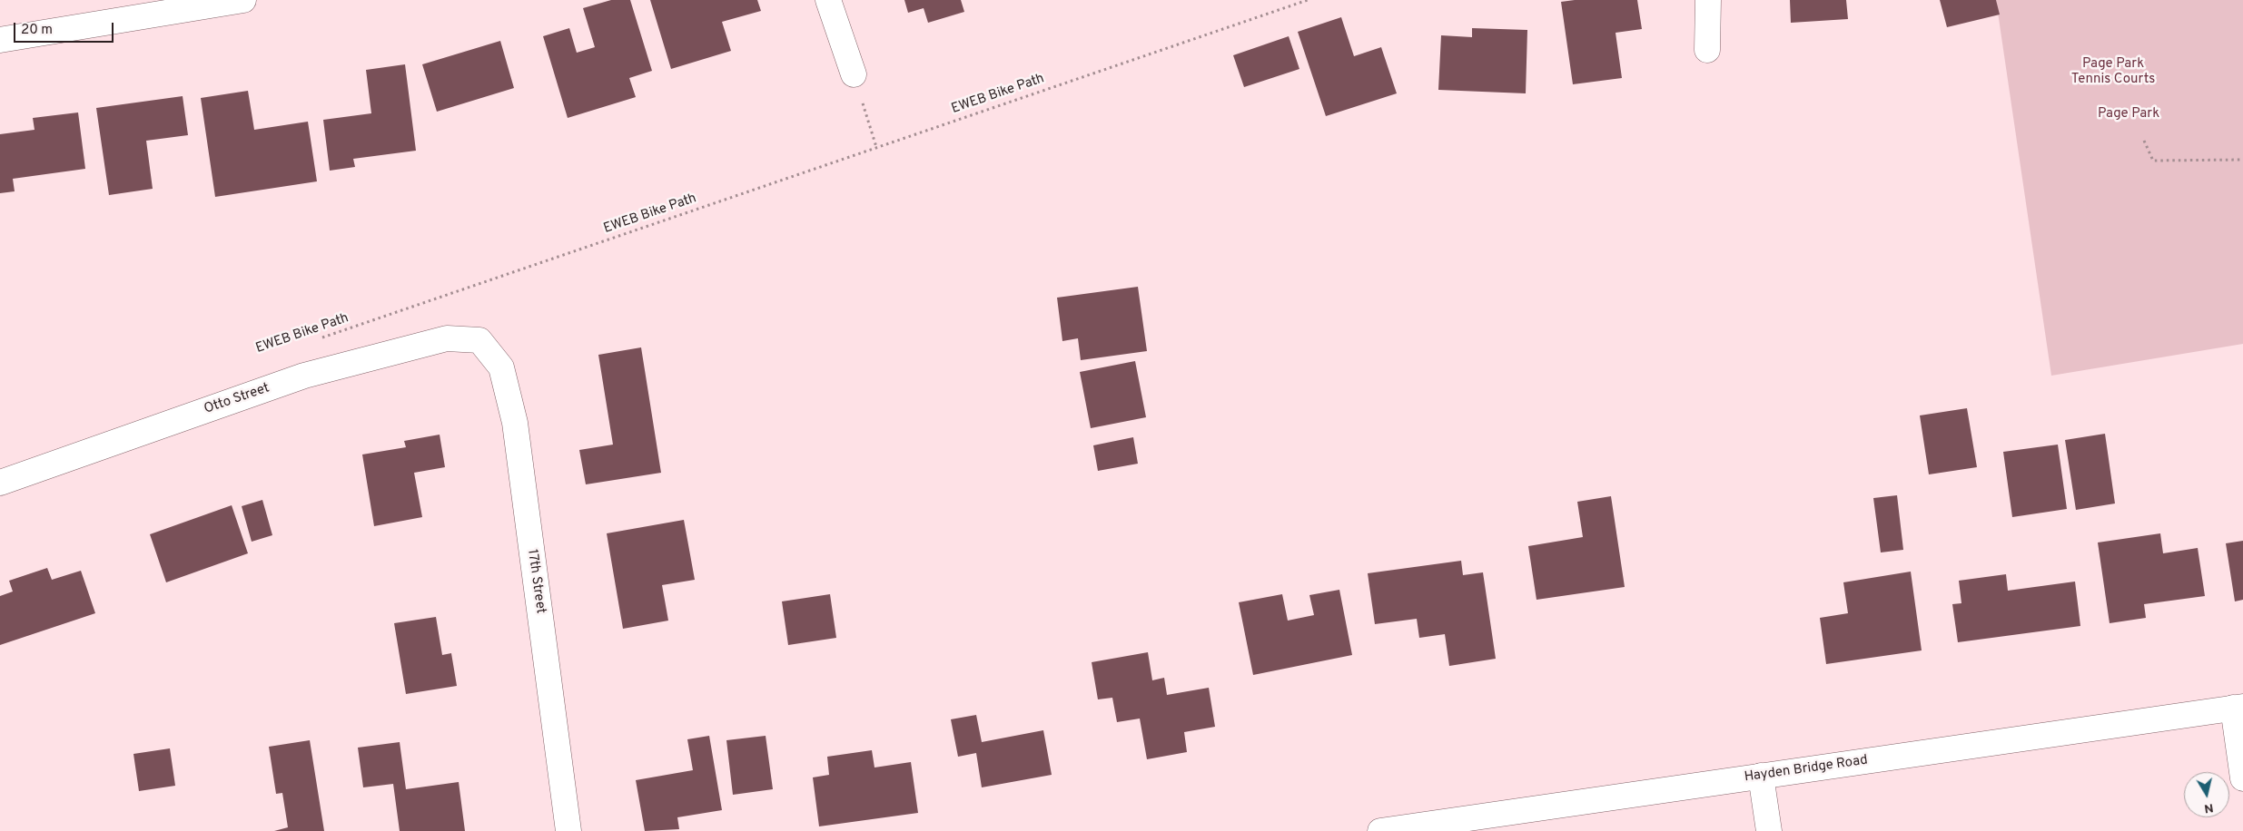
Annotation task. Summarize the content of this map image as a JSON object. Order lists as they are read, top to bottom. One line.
{"streets":{"street":["Otto Street","17th Street","Hayden Bridge Road"],"path":["EWEB Bike Path"]},"crossings":[["Otto Street","17th Street"]],"parks":["Page Park Tennis Courts","Page Park"],"scale_bar":"20 m","north":"bottom"}
